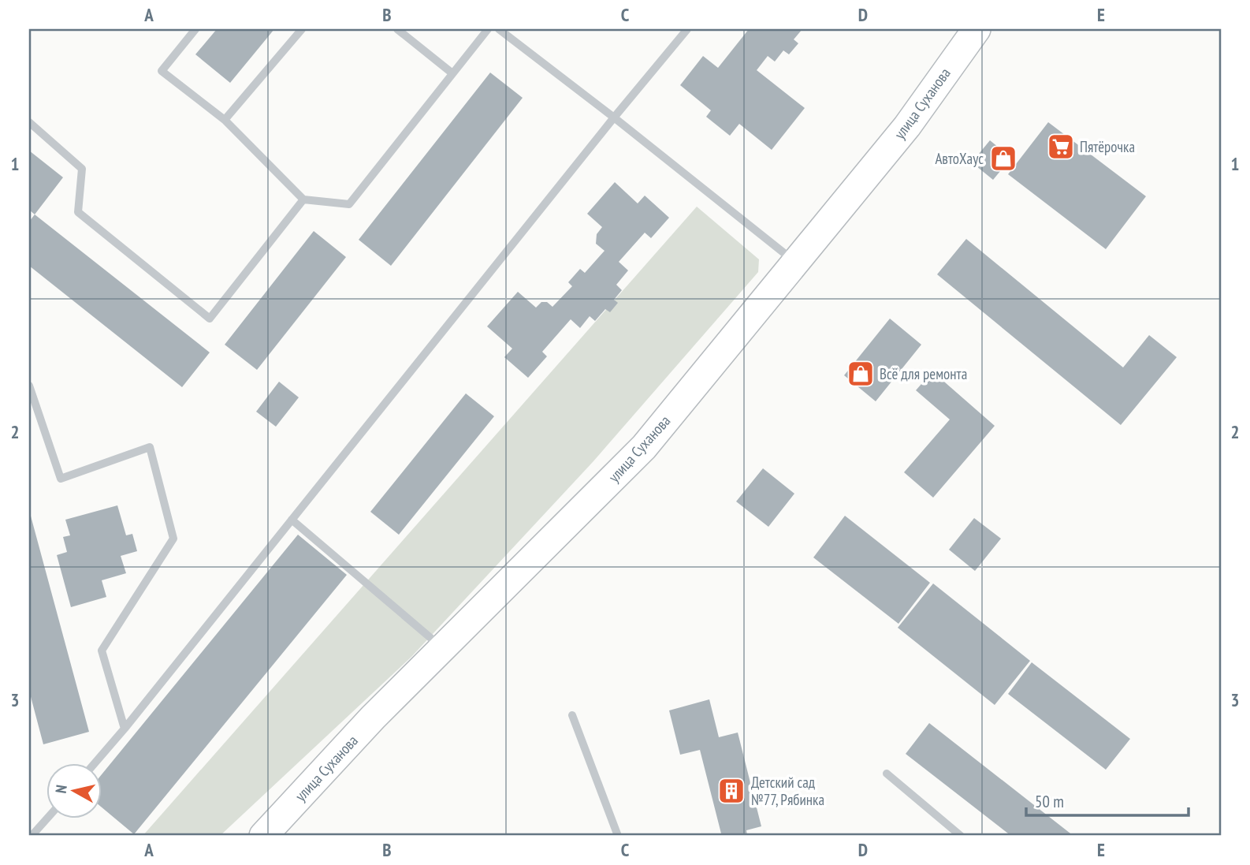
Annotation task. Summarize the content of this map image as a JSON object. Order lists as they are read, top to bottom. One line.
{"streets":{"main road":["улица Суханова"]},"places":{"supermarket":["Пятёрочка"],"shop":["АвтоХаус","Всё для ремонта"],"building":["Детский сад №77, Рябинка"]},"scale_bar":"50 m","north":"left","grid":{"columns":["A","B","C","D","E"],"rows":["1","2","3"]}}
